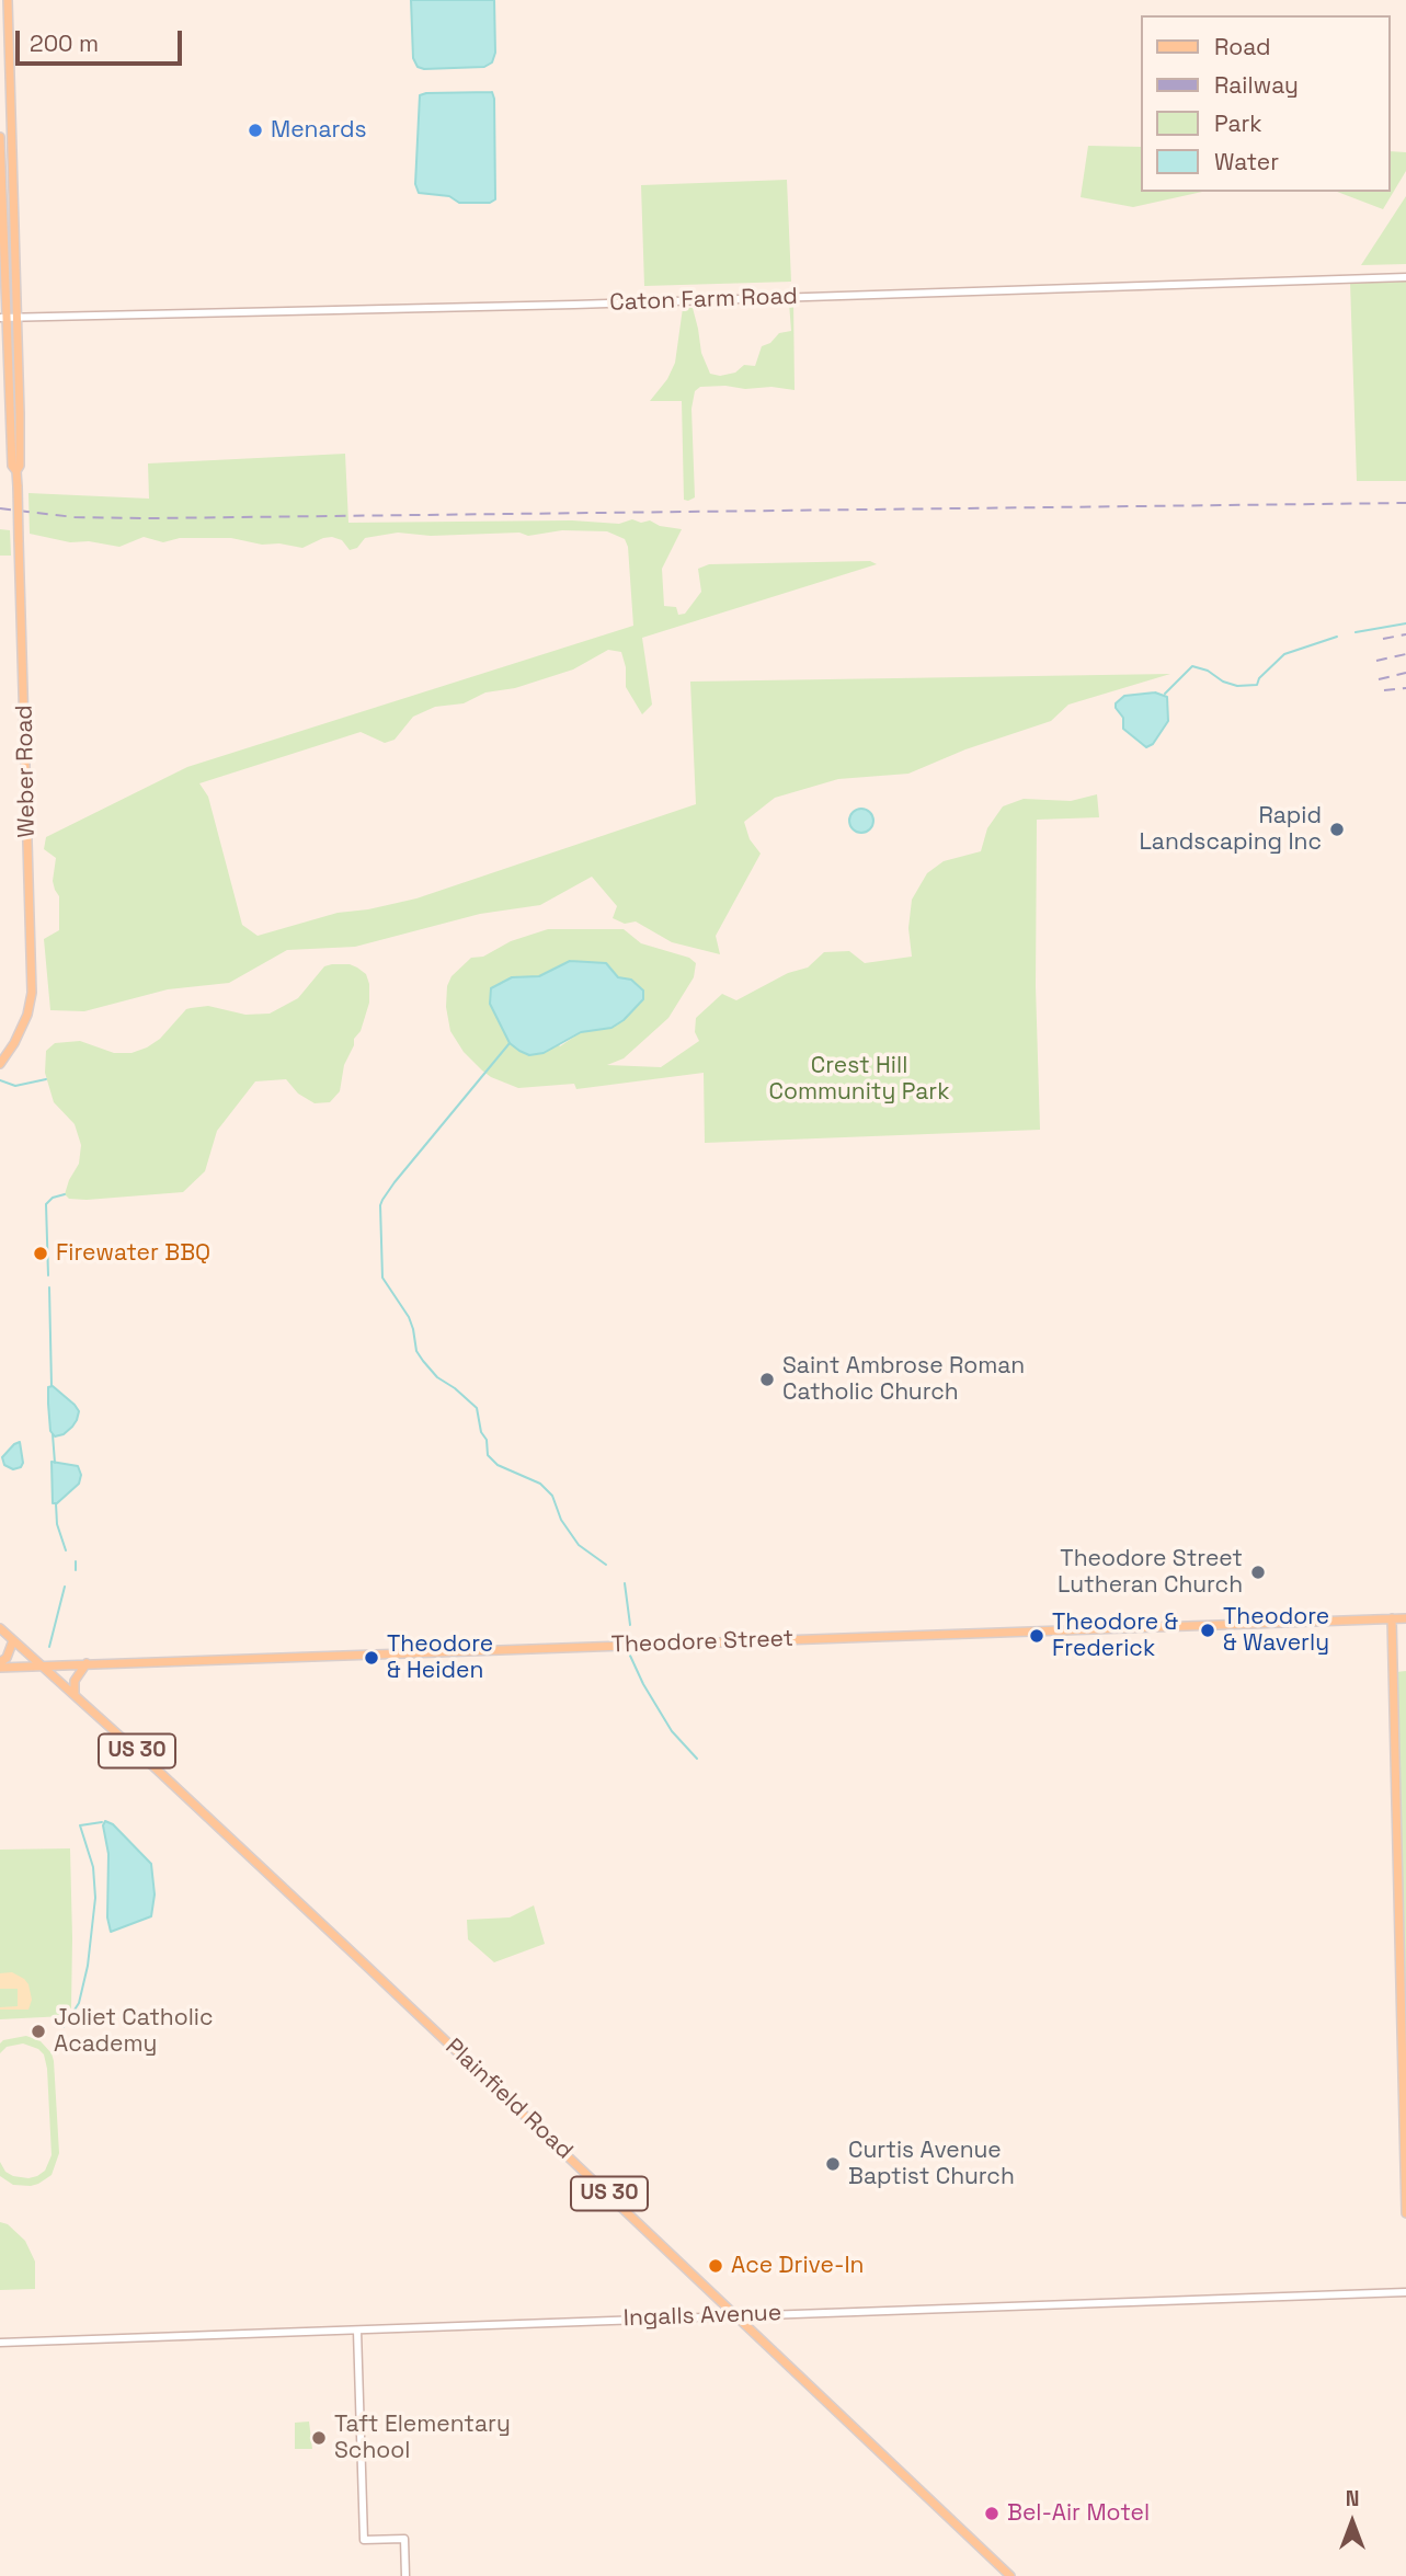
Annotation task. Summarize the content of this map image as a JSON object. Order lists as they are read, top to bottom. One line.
{"streets":{"main road":["Weber Road","Theodore Street","US 30","Plainfield Road"],"street":["Caton Farm Road","Ingalls Avenue"]},"crossings":[["Caton Farm Road","Weber Road"],["Theodore Street","Plainfield Road"],["Plainfield Road","Ingalls Avenue"]],"parks":["Crest Hill Community Park"],"places":["Menards","Rapid Landscaping Inc","Firewater BBQ","Saint Ambrose Roman Catholic Church","Theodore Street Lutheran Church","Theodore & Waverly","Theodore & Frederick","Theodore & Heiden","Joliet Catholic Academy","Curtis Avenue Baptist Church","Ace Drive-In","Taft Elementary School","Bel-Air Motel"],"legend":["Road","Railway","Park","Water"],"scale_bar":"200 m","north":"top"}
